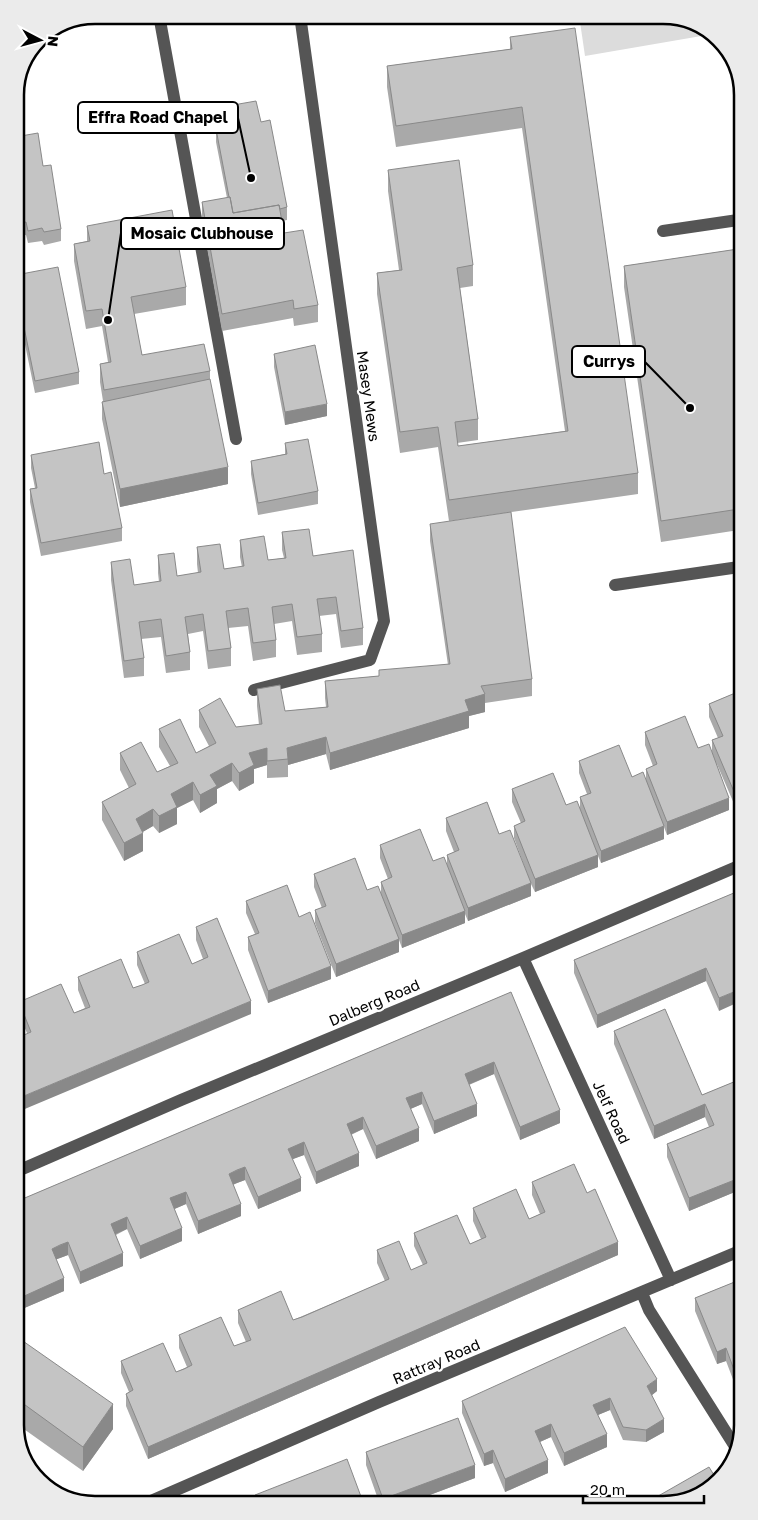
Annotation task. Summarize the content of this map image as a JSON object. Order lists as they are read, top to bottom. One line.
{"streets":{"street":["Masey Mews","Dalberg Road","Jelf Road","Rattray Road"]},"crossings":[["Dalberg Road","Jelf Road"],["Jelf Road","Rattray Road"]],"places":["Effra Road Chapel","Mosaic Clubhouse","Currys"],"scale_bar":"20 m","north":"right"}
